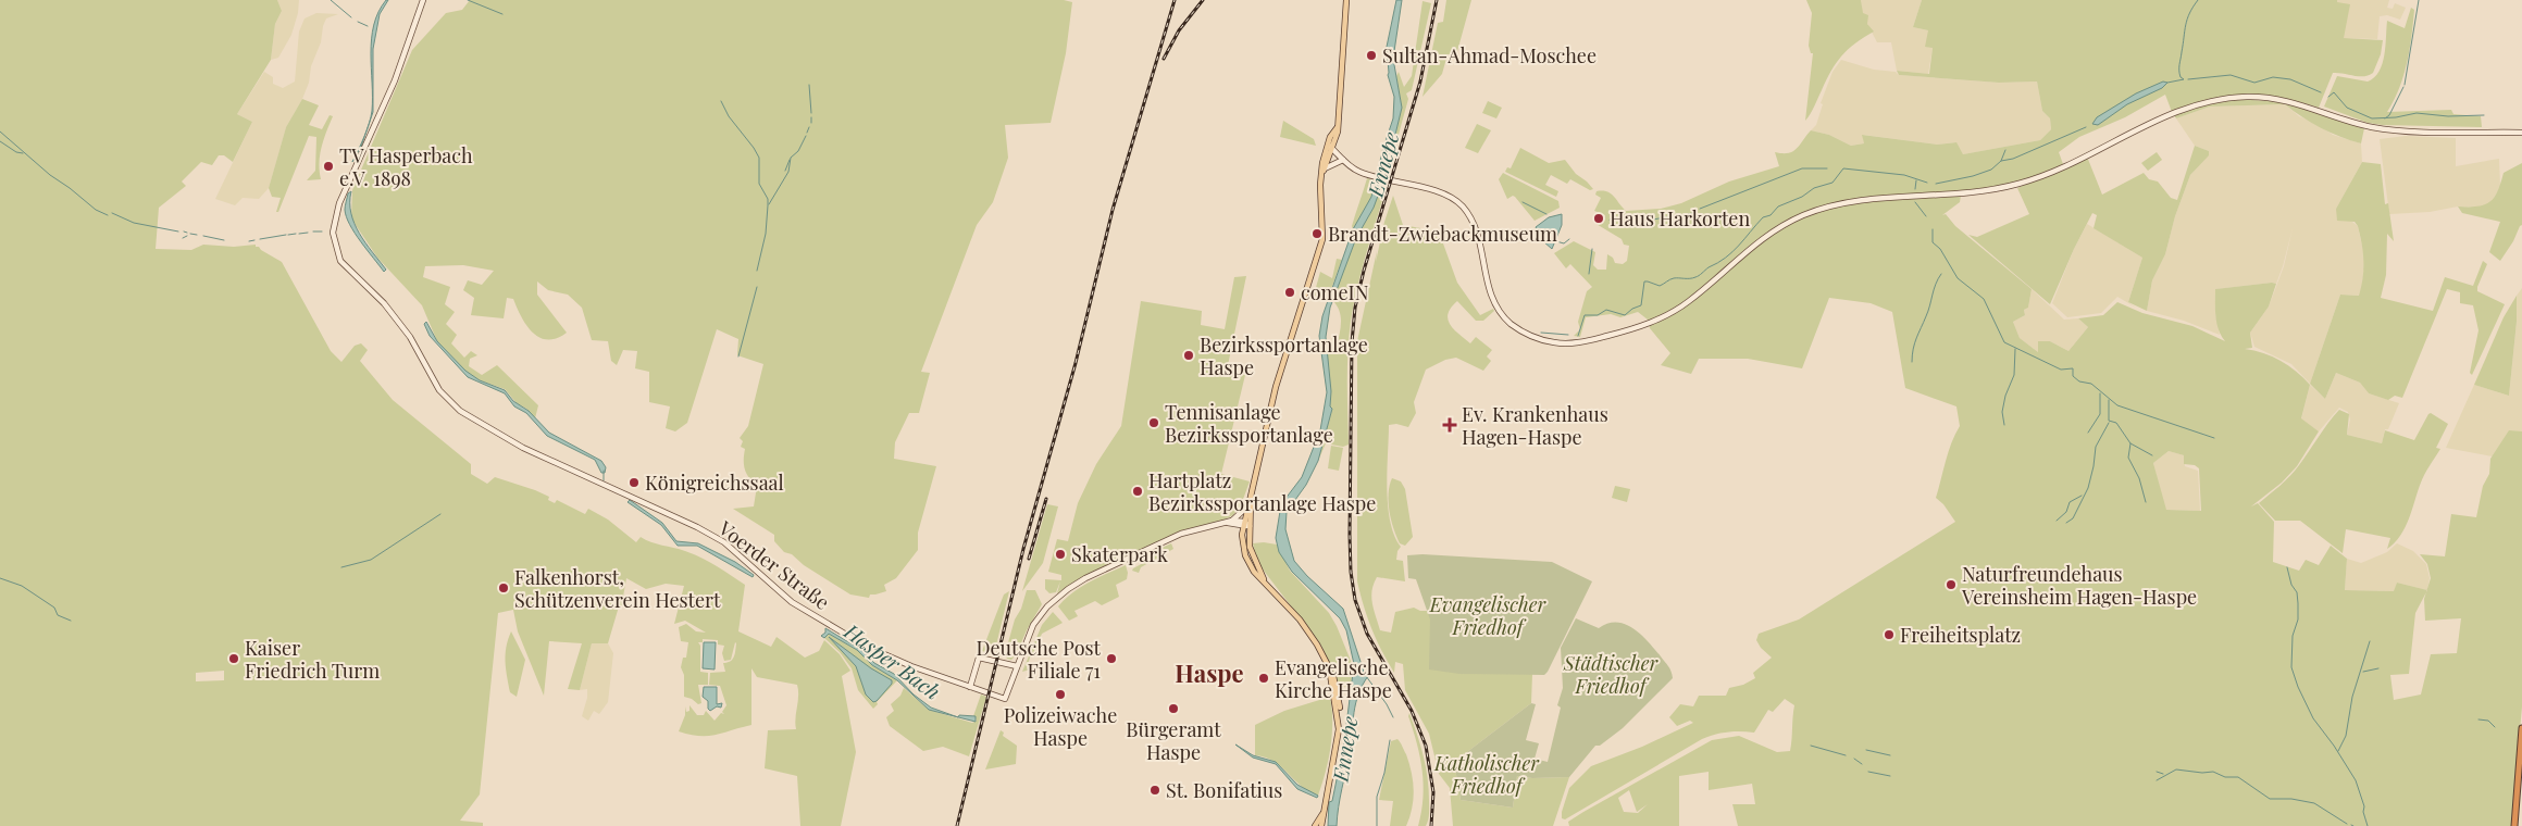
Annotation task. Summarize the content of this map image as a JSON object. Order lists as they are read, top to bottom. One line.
{"streets":{"main road":["Voerder Straße"]},"districts":["Haspe"],"water":["Ennepe","Hasper Bach"],"parks":["Evangelischer Friedhof","Städtischer Friedhof","Katholischer Friedhof"],"places":{"other":["Sultan-Ahmad-Moschee","TV Hasperbach e.V. 1898","Haus Harkorten","Brandt-Zwiebackmuseum","comeIN","Bezirkssportanlage Haspe","Tennisanlage Bezirkssportanlage","Königreichssaal","Hartplatz Bezirkssportanlage Haspe","Skaterpark","Naturfreundehaus Vereinsheim Hagen-Haspe","Falkenhorst, Schützenverein Hestert","Freiheitsplatz","Kaiser Friedrich Turm","Deutsche Post Filiale 71","Evangelische Kirche Haspe","Polizeiwache Haspe","Bürgeramt Haspe","St. Bonifatius"],"health":["Ev. Krankenhaus Hagen-Haspe"]}}
